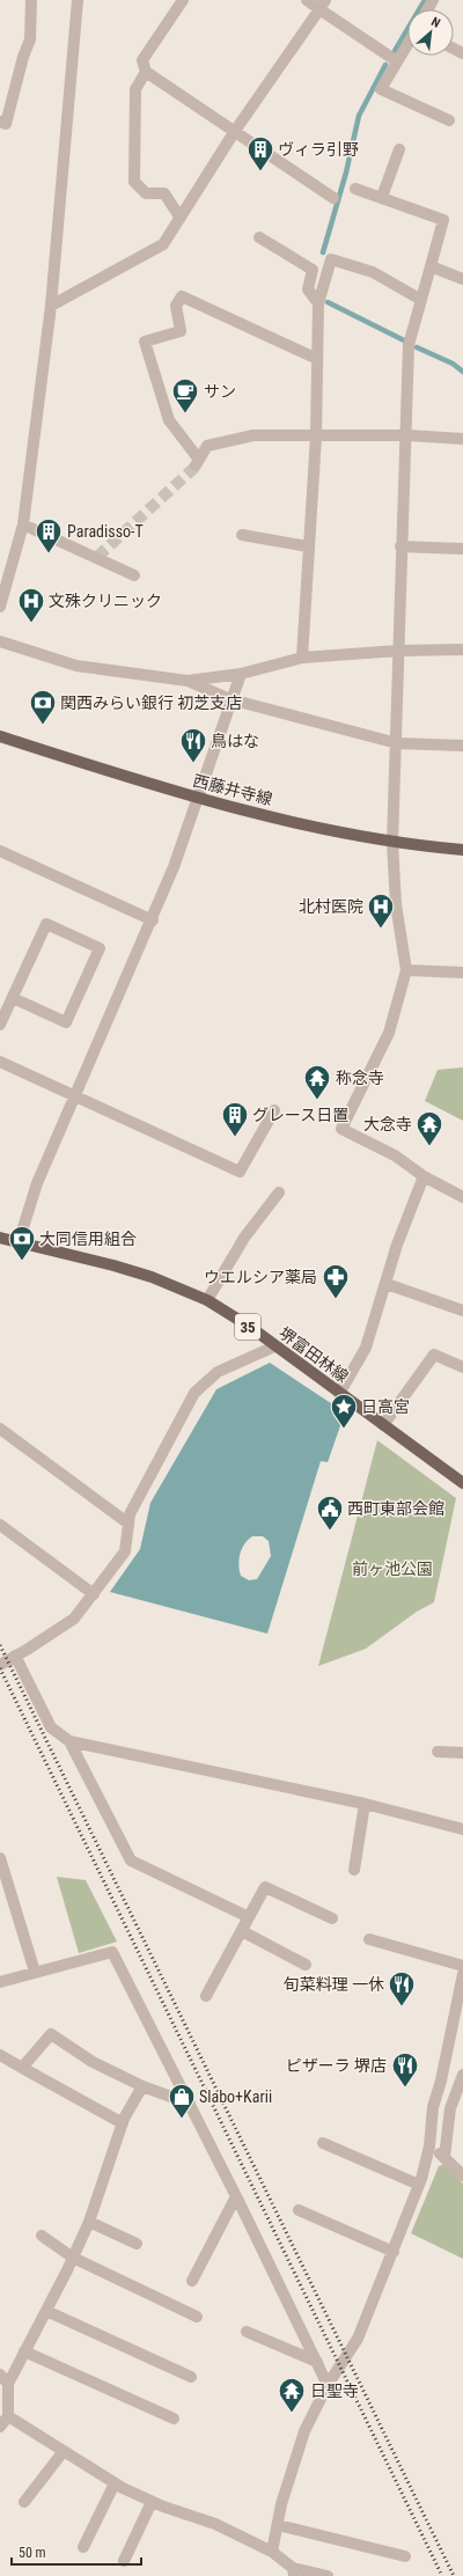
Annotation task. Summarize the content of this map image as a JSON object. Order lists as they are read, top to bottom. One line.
{"streets":{"main road":["西藤井寺線","35","堺富田林線"]},"parks":["前ヶ池公園"],"places":{"building":["ヴィラ引野","Paradisso-T","グレース日置"],"cafe":["サン"],"hospital":["文殊クリニック","北村医院"],"bank":["関西みらい銀行 初芝支店","大同信用組合"],"restaurant":["鳥はな","旬菜料理 一休","ピザーラ 堺店"],"temple":["称念寺","大念寺","日聖寺"],"pharmacy":["ウエルシア薬局"],"place":["日高宮"],"public building":["西町東部会館"],"shop":["Slabo+Karii"]},"scale_bar":"50 m","north":"top right"}
